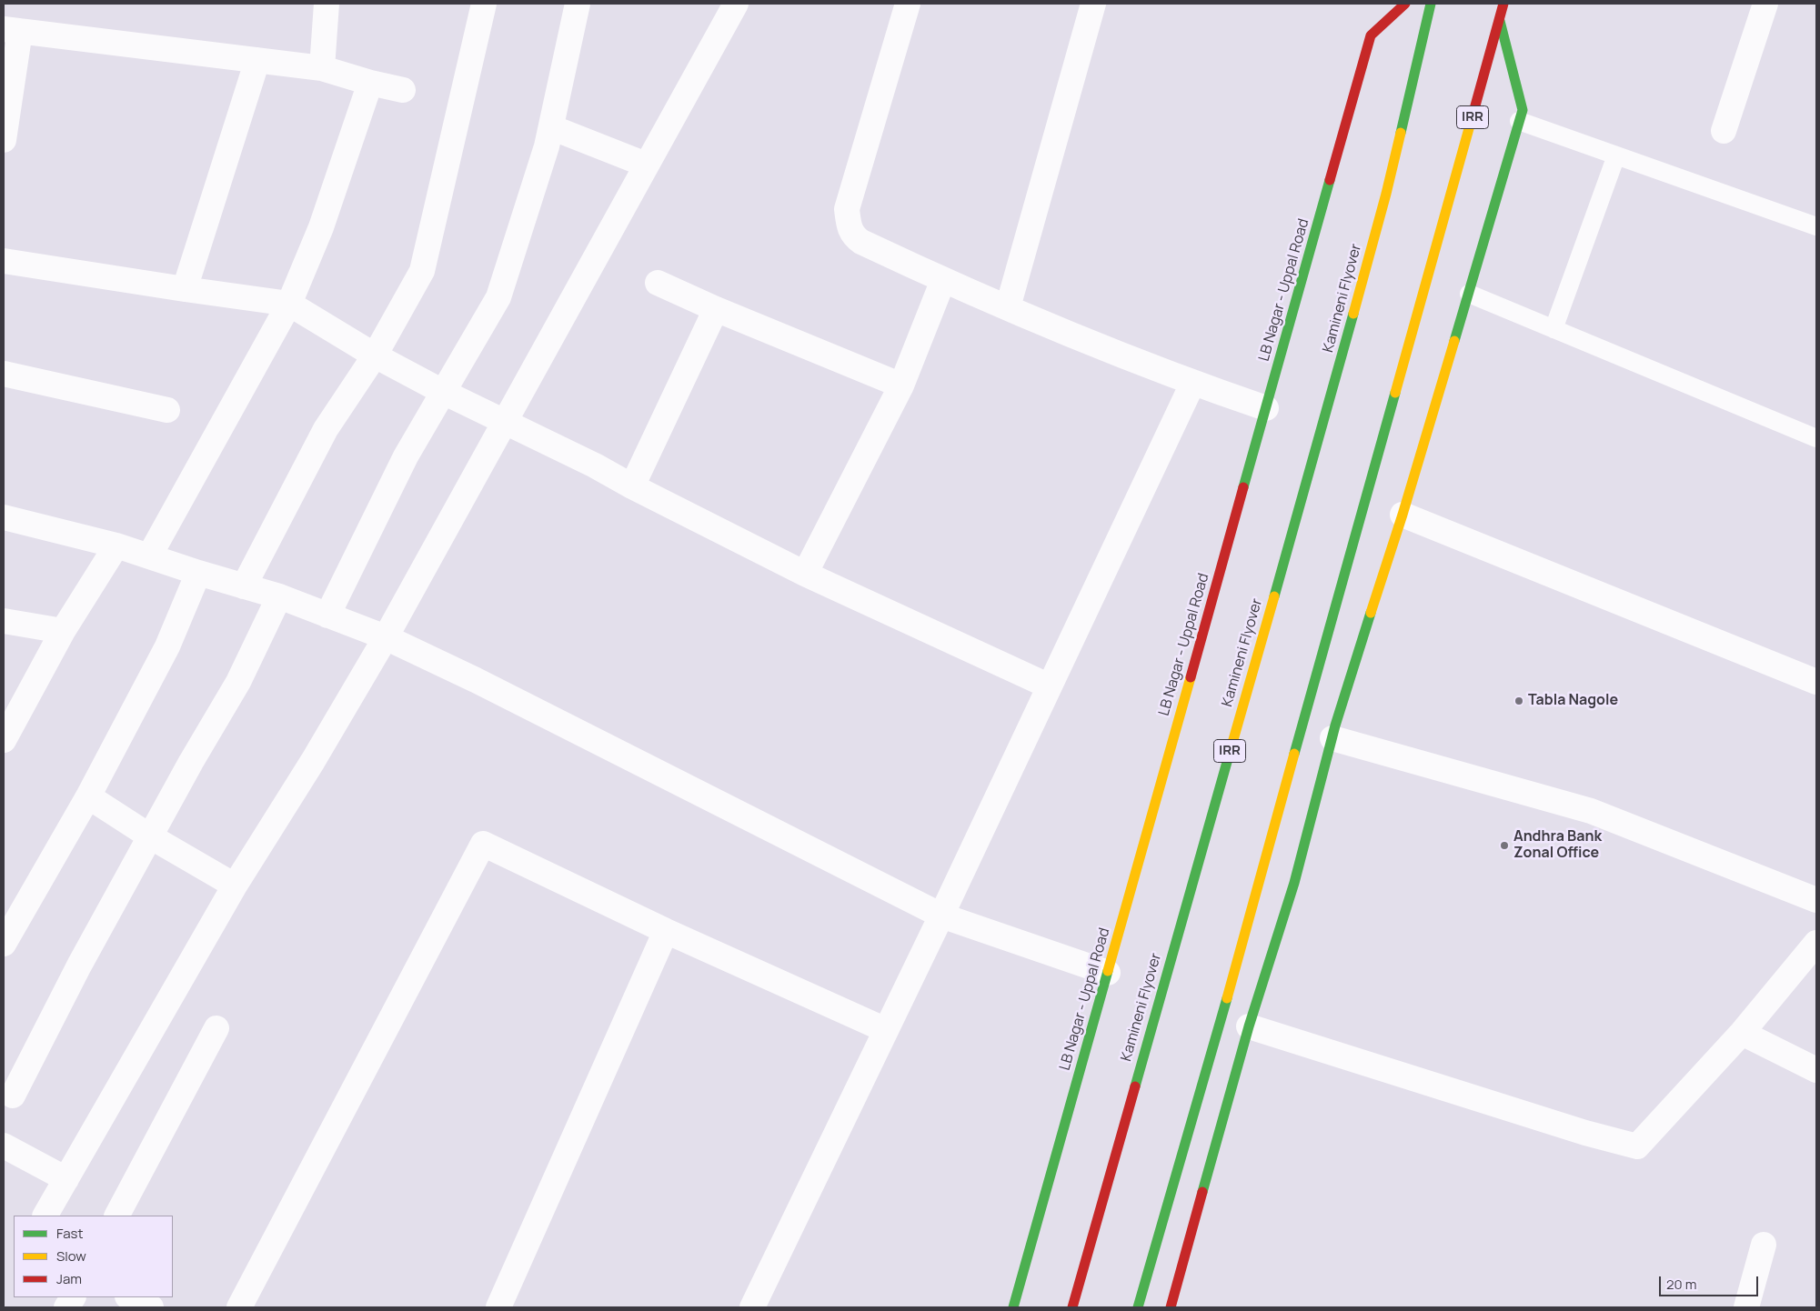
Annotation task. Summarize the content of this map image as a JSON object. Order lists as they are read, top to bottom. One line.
{"streets":{"main road":["IRR","LB Nagar - Uppal Road","Kamineni Flyover"]},"places":["Tabla Nagole","Andhra Bank Zonal Office"],"legend":["Fast","Slow","Jam"],"scale_bar":"20 m"}
